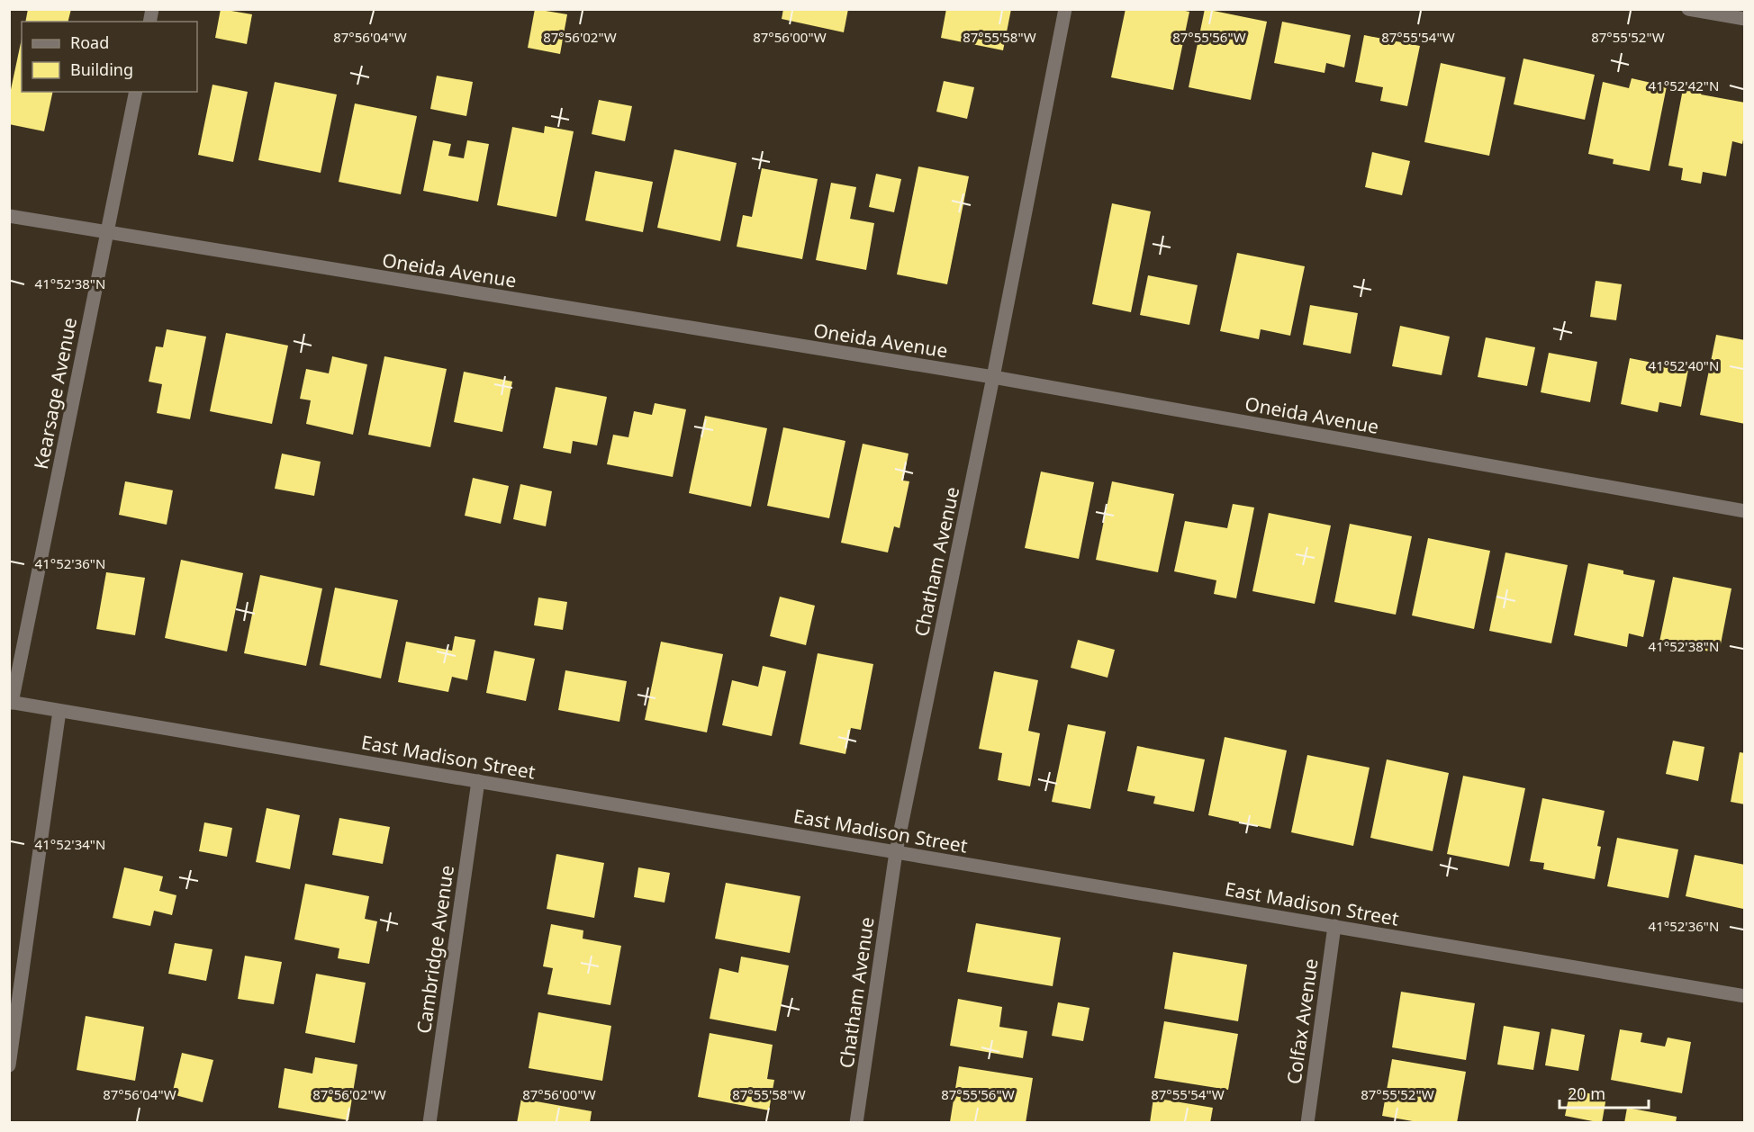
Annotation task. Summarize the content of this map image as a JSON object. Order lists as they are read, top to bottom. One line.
{"streets":{"street":["Oneida Avenue","Kearsage Avenue","Chatham Avenue","East Madison Street","Cambridge Avenue","Colfax Avenue"]},"crossings":[["Oneida Avenue","Kearsage Avenue"],["Oneida Avenue","Chatham Avenue"],["Kearsage Avenue","East Madison Street"],["Chatham Avenue","East Madison Street"],["East Madison Street","Cambridge Avenue"],["East Madison Street","Colfax Avenue"]],"legend":["Road","Building"],"scale_bar":"20 m","coordinates":["87°56'04\"W","87°56'02\"W","87°56'00\"W","87°55'58\"W","87°55'56\"W","87°55'54\"W","87°55'52\"W","41°52'42\"N","41°52'38\"N","41°52'40\"N","41°52'36\"N","41°52'34\"N"]}
